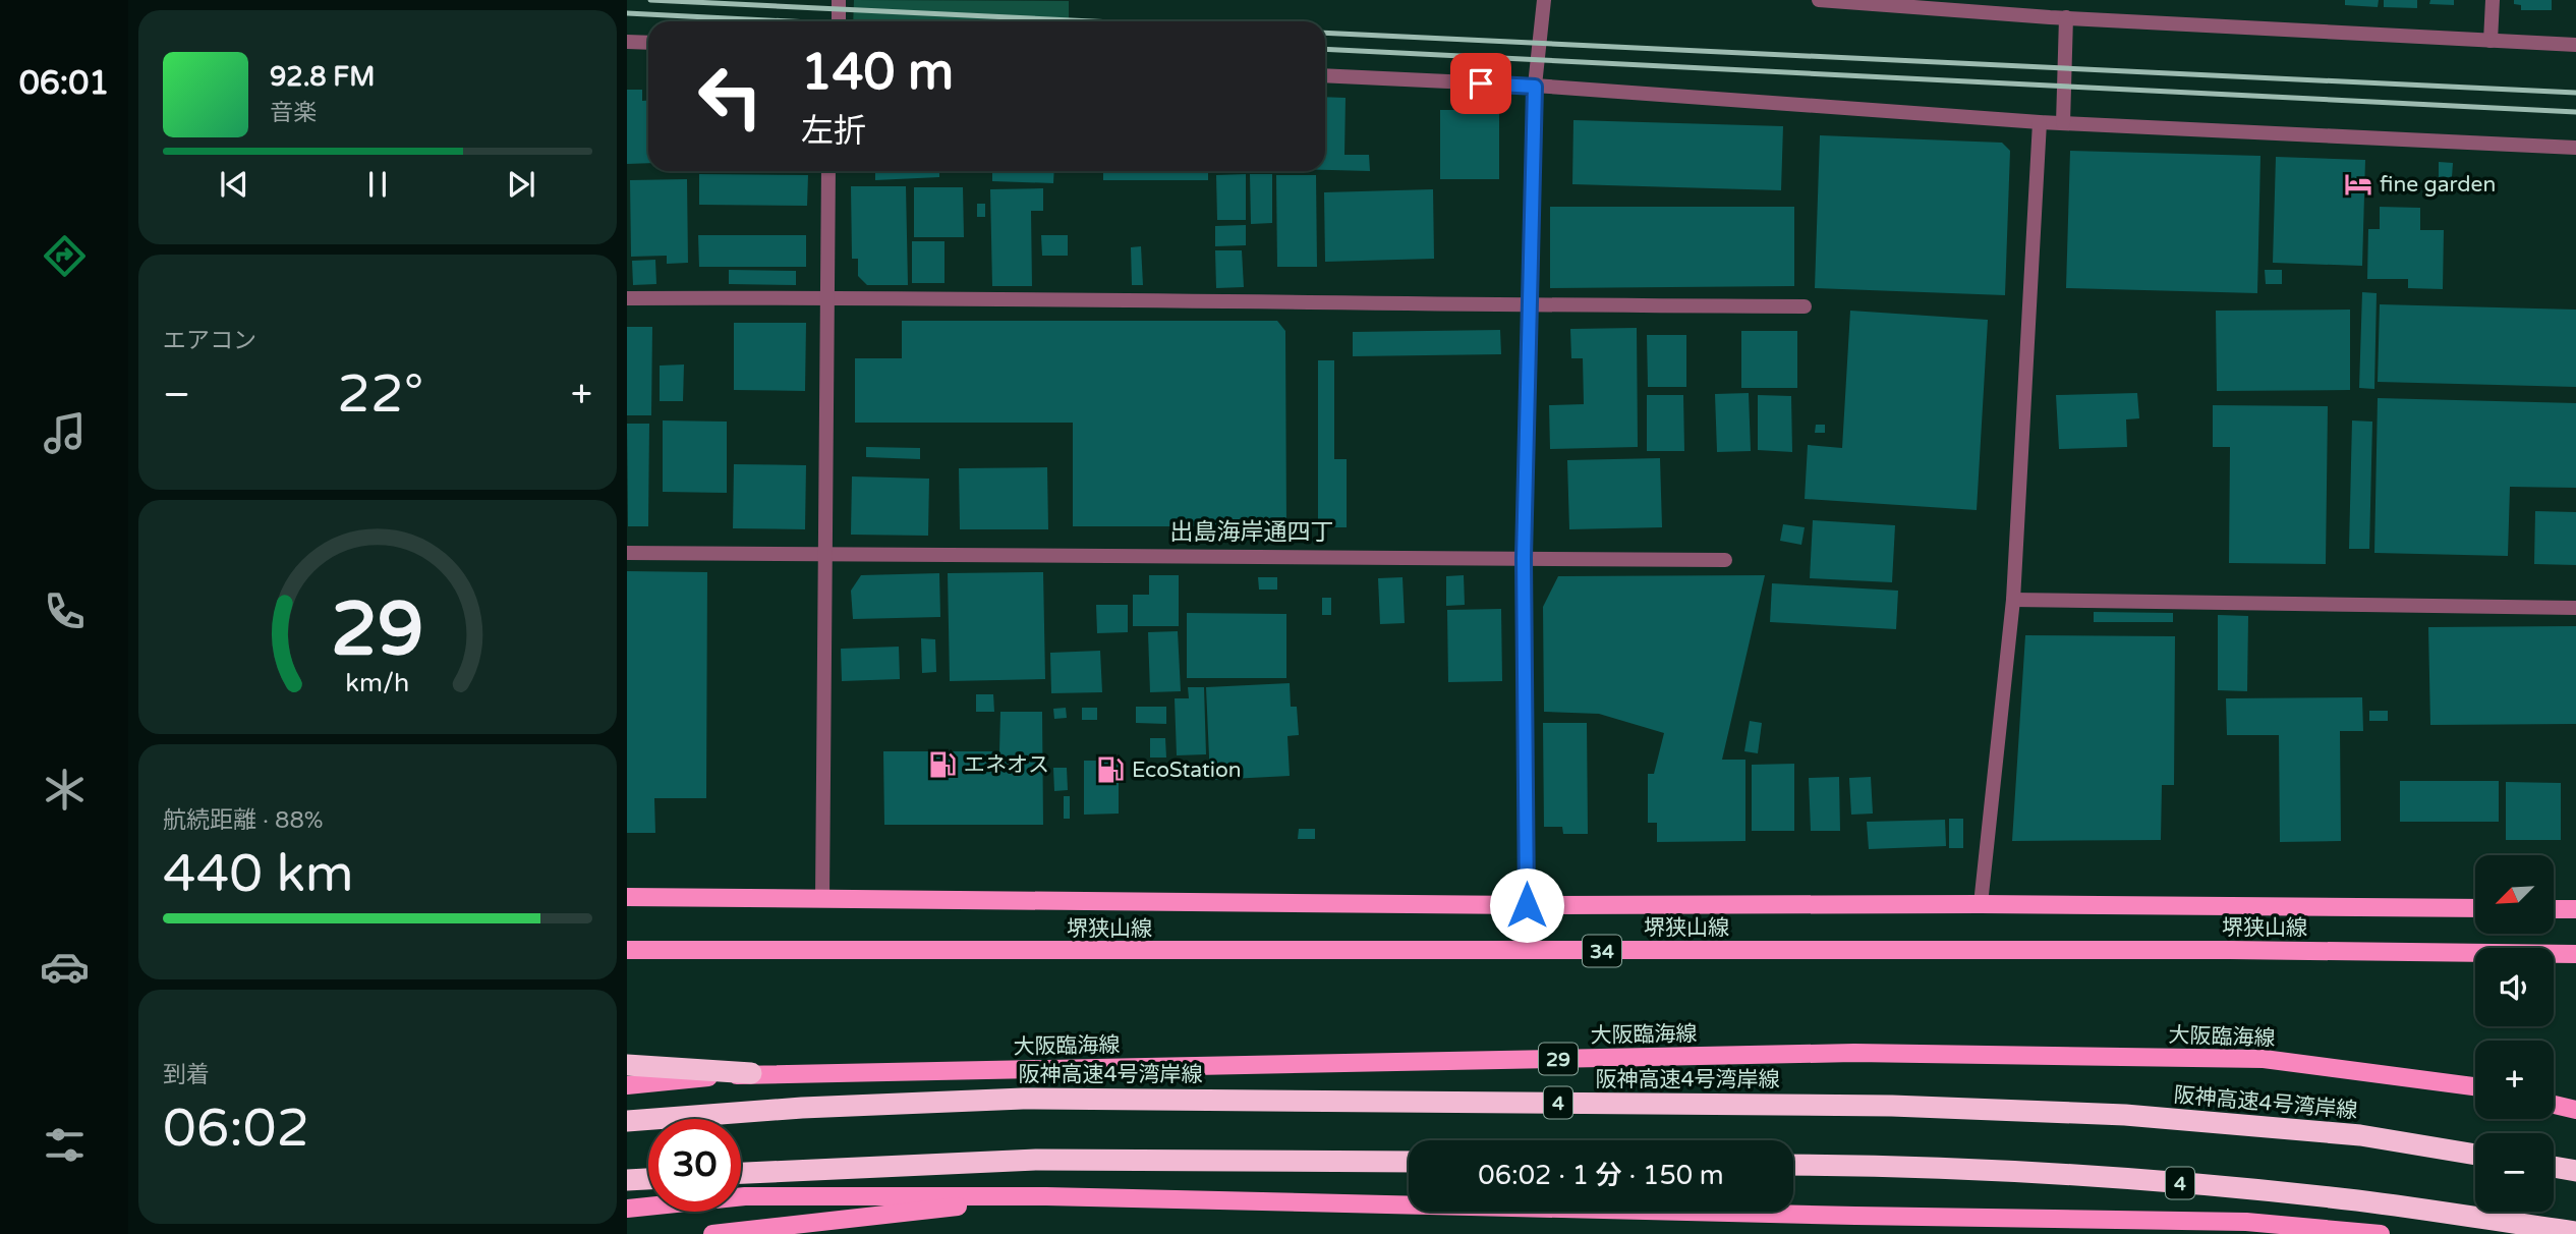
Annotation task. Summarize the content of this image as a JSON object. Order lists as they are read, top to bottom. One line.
{"streets":{"highway":["阪神高速4号湾岸線","4"],"main road":["堺狭山線","34","大阪臨海線","29"]},"districts":["出島海岸通四丁"],"places":{"hotel":["fine garden"],"fuel station":["エネオス","EcoStation"]},"north":"bottom left","page":{"tabs":"06:01","turn":["140 m","左折"],"song":["92.8 FM","音楽"],"tile":["エアコン",["航続距離 · 88%","440 km"],["到着","06:02"]],"heat":["−","22°","+"],"map_buttons":["+","−"],"limit":"30","trip":"06:02 · 1 分 · 150 m","gauge":["29","km/h"]}}
